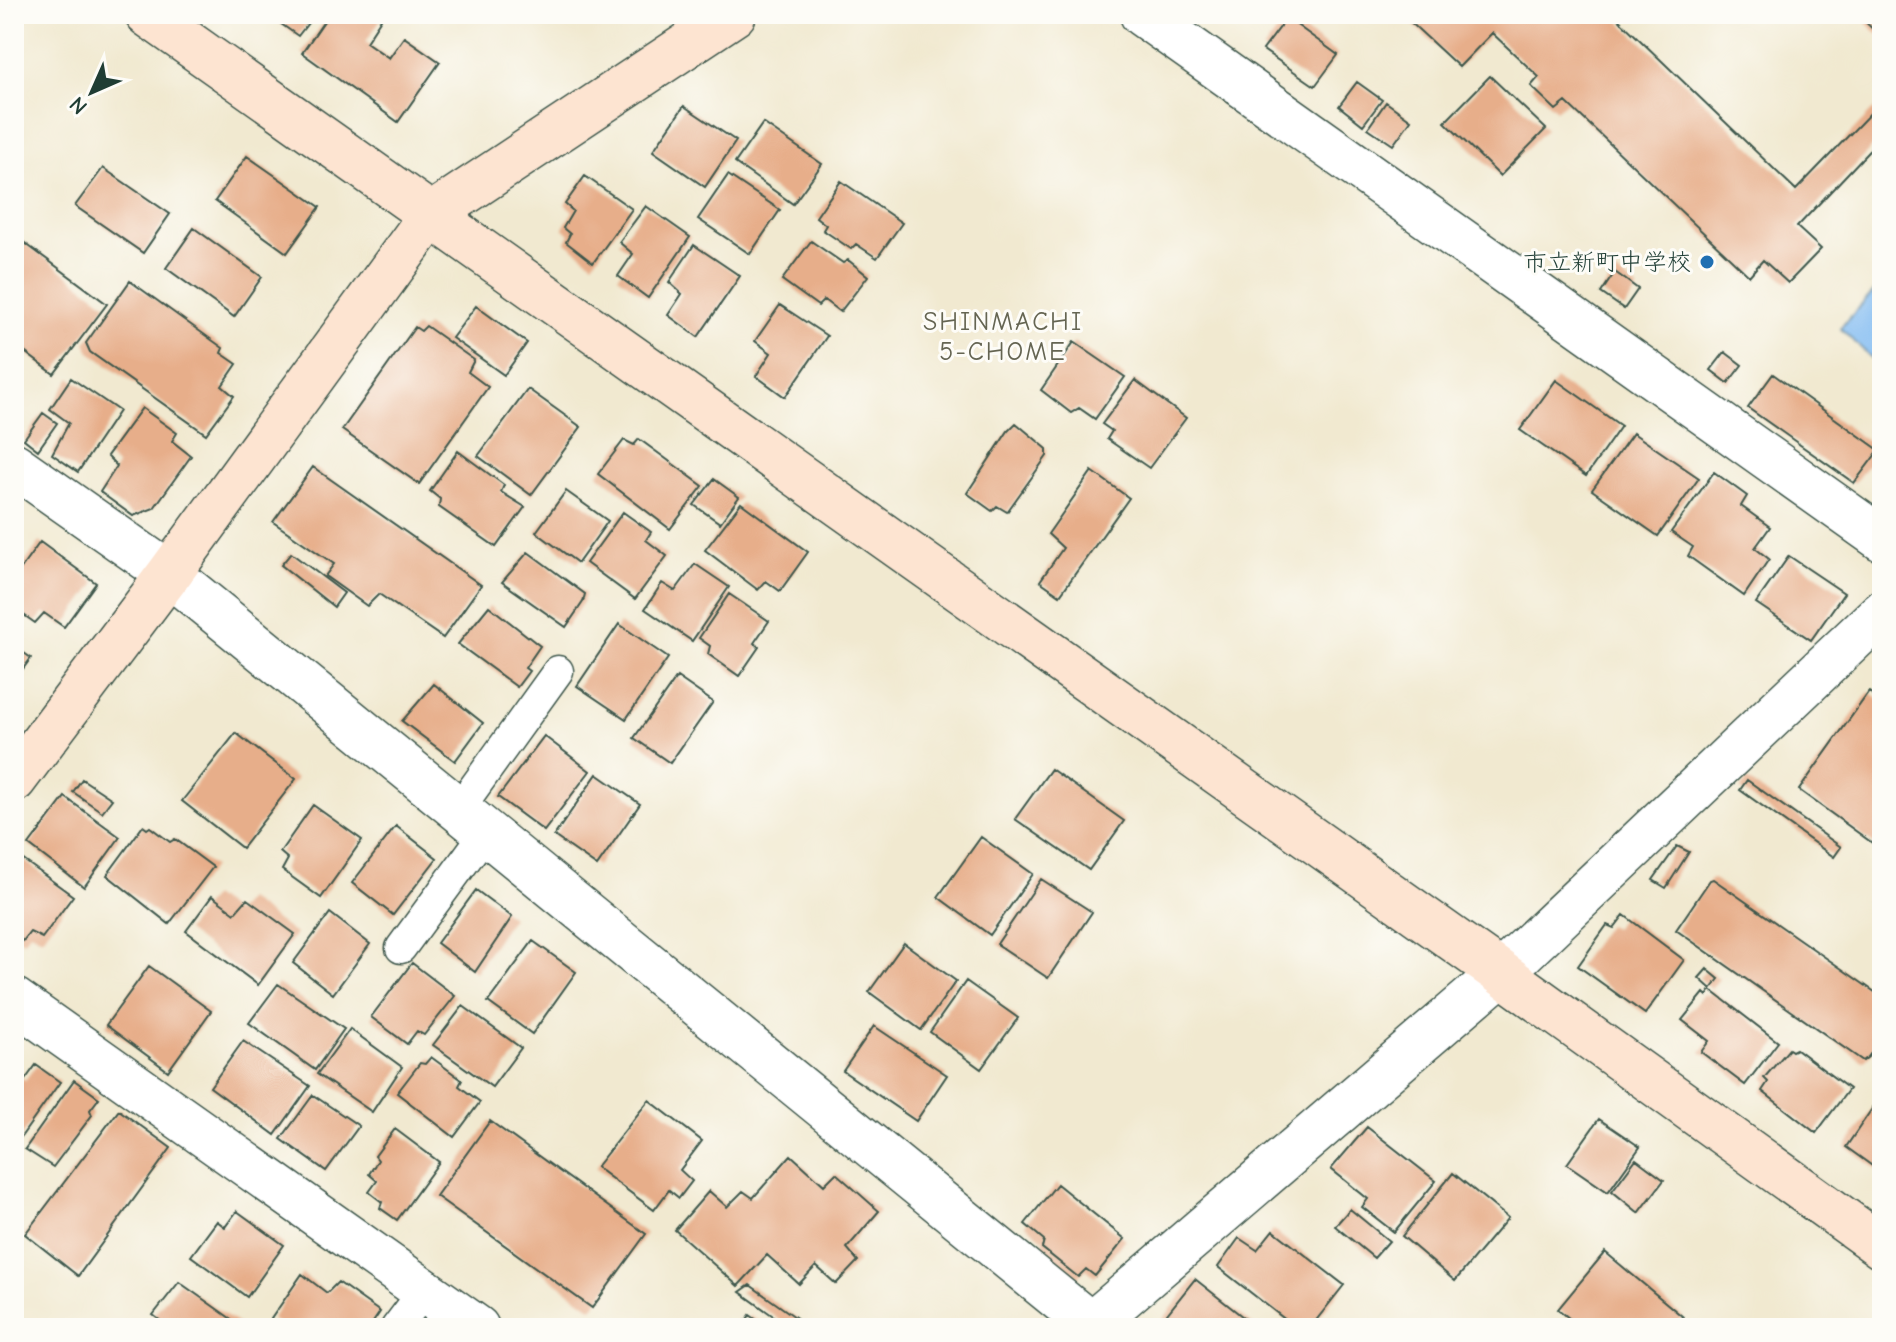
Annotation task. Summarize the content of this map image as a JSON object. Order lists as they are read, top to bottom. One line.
{"districts":["SHINMACHI 5-CHOME"],"places":["市立新町中学校"],"north":"bottom left"}
